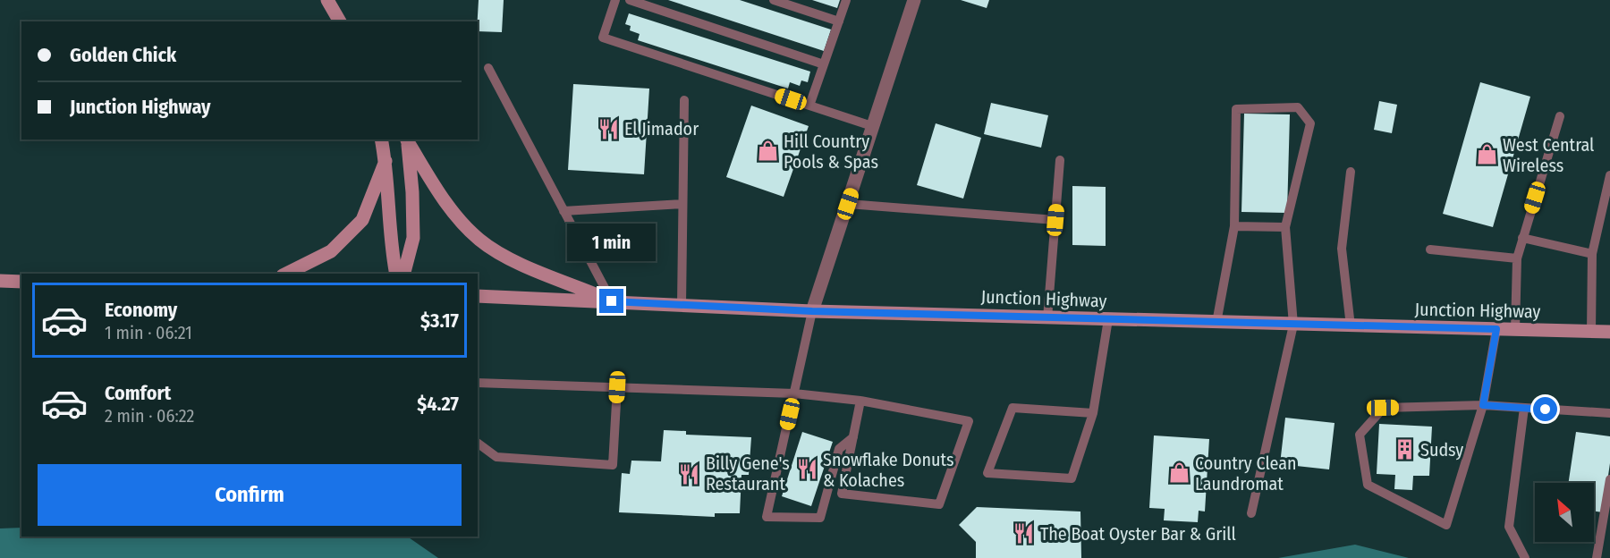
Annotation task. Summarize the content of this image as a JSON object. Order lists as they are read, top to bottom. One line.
{"streets":{"main road":["Junction Highway"]},"places":{"restaurant":["El Jimador","Snowflake Donuts & Kolaches","Billy Gene's Restaurant","The Boat Oyster Bar & Grill"],"shop":["Hill Country Pools & Spas","West Central Wireless","Country Clean Laundromat"],"building":["Sudsy"]},"north":"top left","page":{"banner":["Golden Chick","Junction Highway"],"bubble":"1 min","list":[{"name":"Economy","note":"1 min · 06:21","value":"$3.17"},{"name":"Comfort","note":"2 min · 06:22","value":"$4.27"}],"buttons":"Confirm"}}
